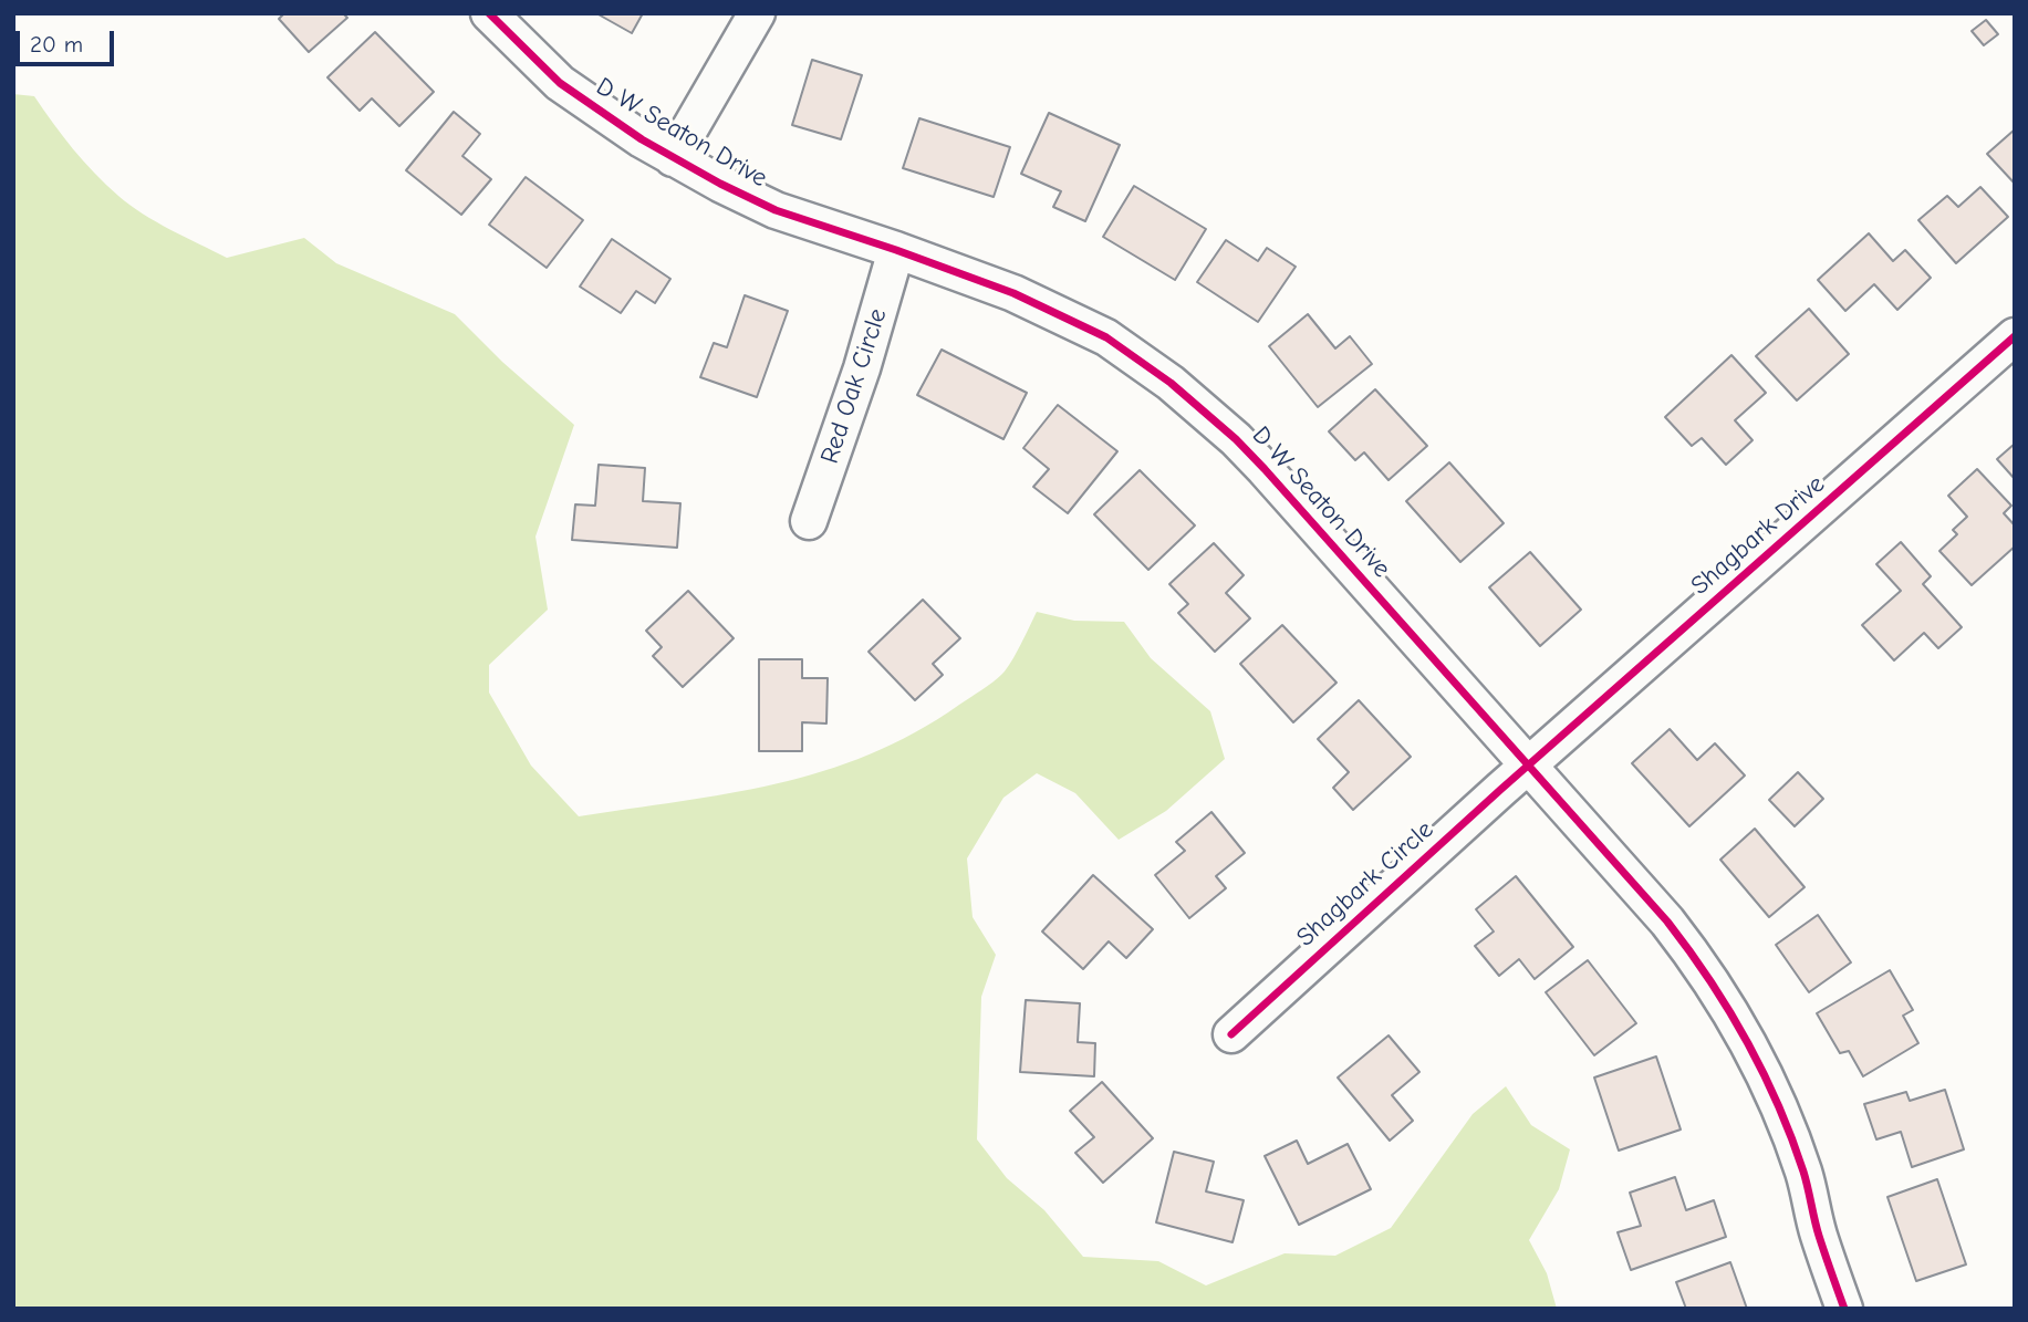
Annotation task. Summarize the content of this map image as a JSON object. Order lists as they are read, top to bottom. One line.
{"streets":{"street":["D W Seaton Drive","Red Oak Circle","Shagbark Drive","Shagbark Circle"]},"crossings":[["D W Seaton Drive","Red Oak Circle"],["D W Seaton Drive","Shagbark Drive"],["D W Seaton Drive","Shagbark Circle"],["Shagbark Drive","Shagbark Circle"]],"scale_bar":"20 m"}
